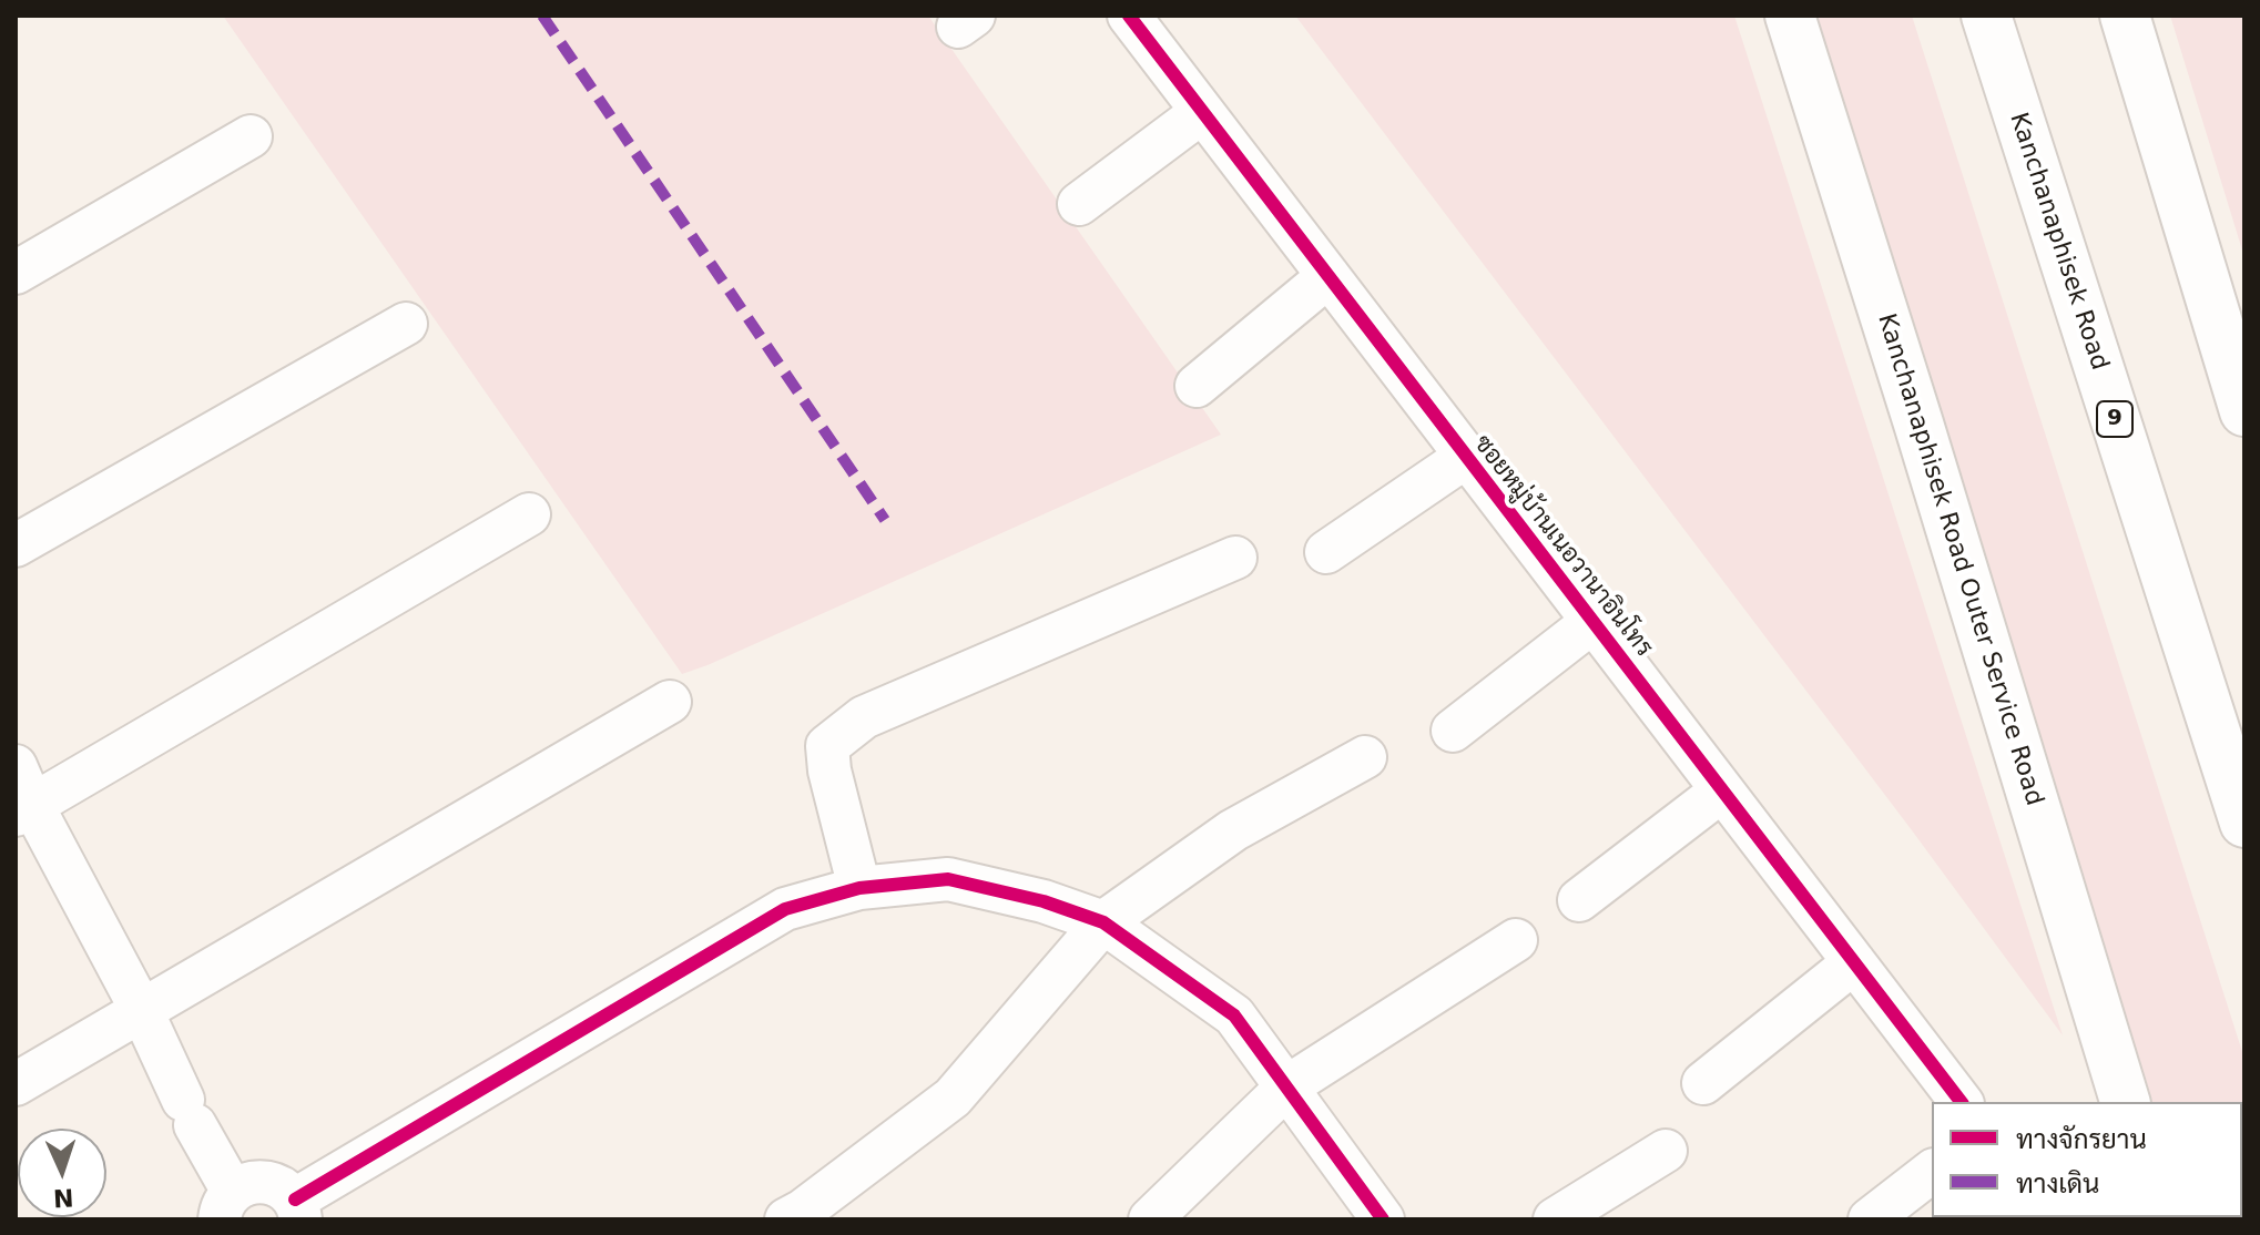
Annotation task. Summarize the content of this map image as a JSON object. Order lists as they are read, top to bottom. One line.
{"streets":{"main road":["Kanchanaphisek Road","9","Kanchanaphisek Road Outer Service Road"],"street":["ซอยหมู่บ้านเนอวานาอินโทร"]},"legend":["ทางจักรยาน","ทางเดิน"],"north":"bottom"}
